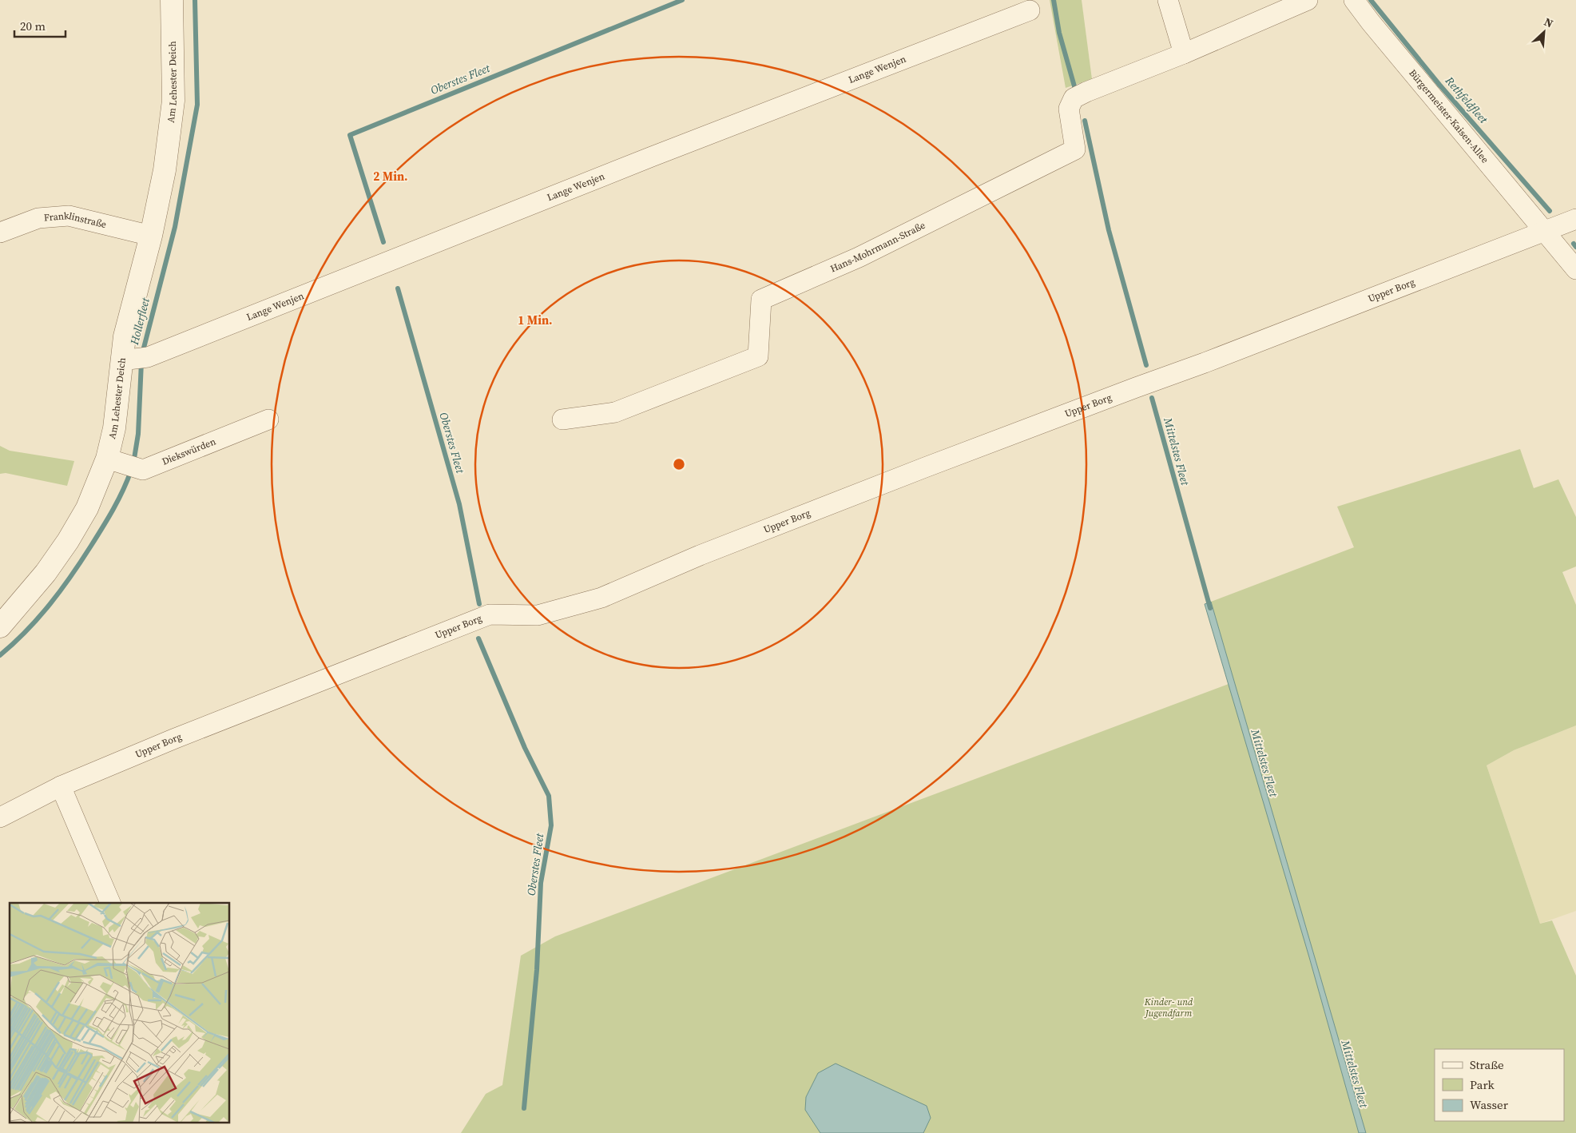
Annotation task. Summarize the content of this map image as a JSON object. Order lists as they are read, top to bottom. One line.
{"streets":{"street":["Lange Wenjen","Am Lehester Deich","Bürgermeister-Kaisen-Allee","Franklinstraße","Hans-Mohrmann-Straße","Upper Borg","Diekswürden"]},"crossings":[["Lange Wenjen","Am Lehester Deich"],["Am Lehester Deich","Franklinstraße"],["Am Lehester Deich","Diekswürden"],["Bürgermeister-Kaisen-Allee","Upper Borg"]],"water":["Oberstes Fleet","Rethfeldfleet","Hollerfleet","Mittelstes Fleet"],"parks":["Kinder- und Jugendfarm"],"legend":["Straße","Park","Wasser"],"scale_bar":"20 m","north":"top right","rings":["2 Min.","1 Min."]}
